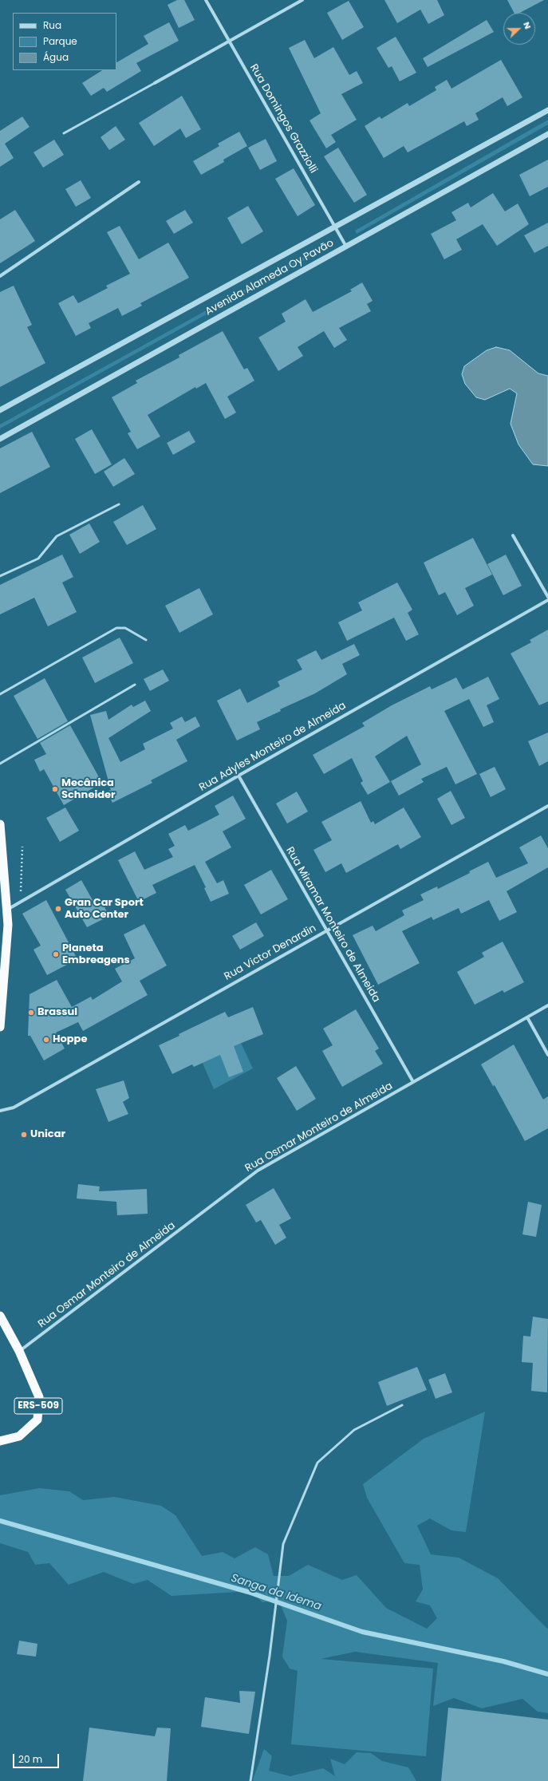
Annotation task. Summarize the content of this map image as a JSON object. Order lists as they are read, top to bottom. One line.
{"streets":{"highway":["ERS-509"],"street":["Rua Domingos Grazziolli","Avenida Alameda Oy Pavão","Rua Adyles Monteiro de Almeida","Rua Miramar Monteiro de Almeida","Rua Victor Denardin","Rua Osmar Monteiro de Almeida"]},"crossings":[["Rua Domingos Grazziolli","Avenida Alameda Oy Pavão"],["Rua Adyles Monteiro de Almeida","Rua Miramar Monteiro de Almeida"],["Rua Miramar Monteiro de Almeida","Rua Victor Denardin"],["Rua Miramar Monteiro de Almeida","Rua Osmar Monteiro de Almeida"],["Rua Osmar Monteiro de Almeida","ERS-509"]],"water":["Sanga da Idema"],"places":["Mecânica Schneider","Gran Car Sport Auto Center","Planeta Embreagens","Brassul","Hoppe","Unicar"],"legend":["Rua","Parque","Água"],"scale_bar":"20 m","north":"right"}
